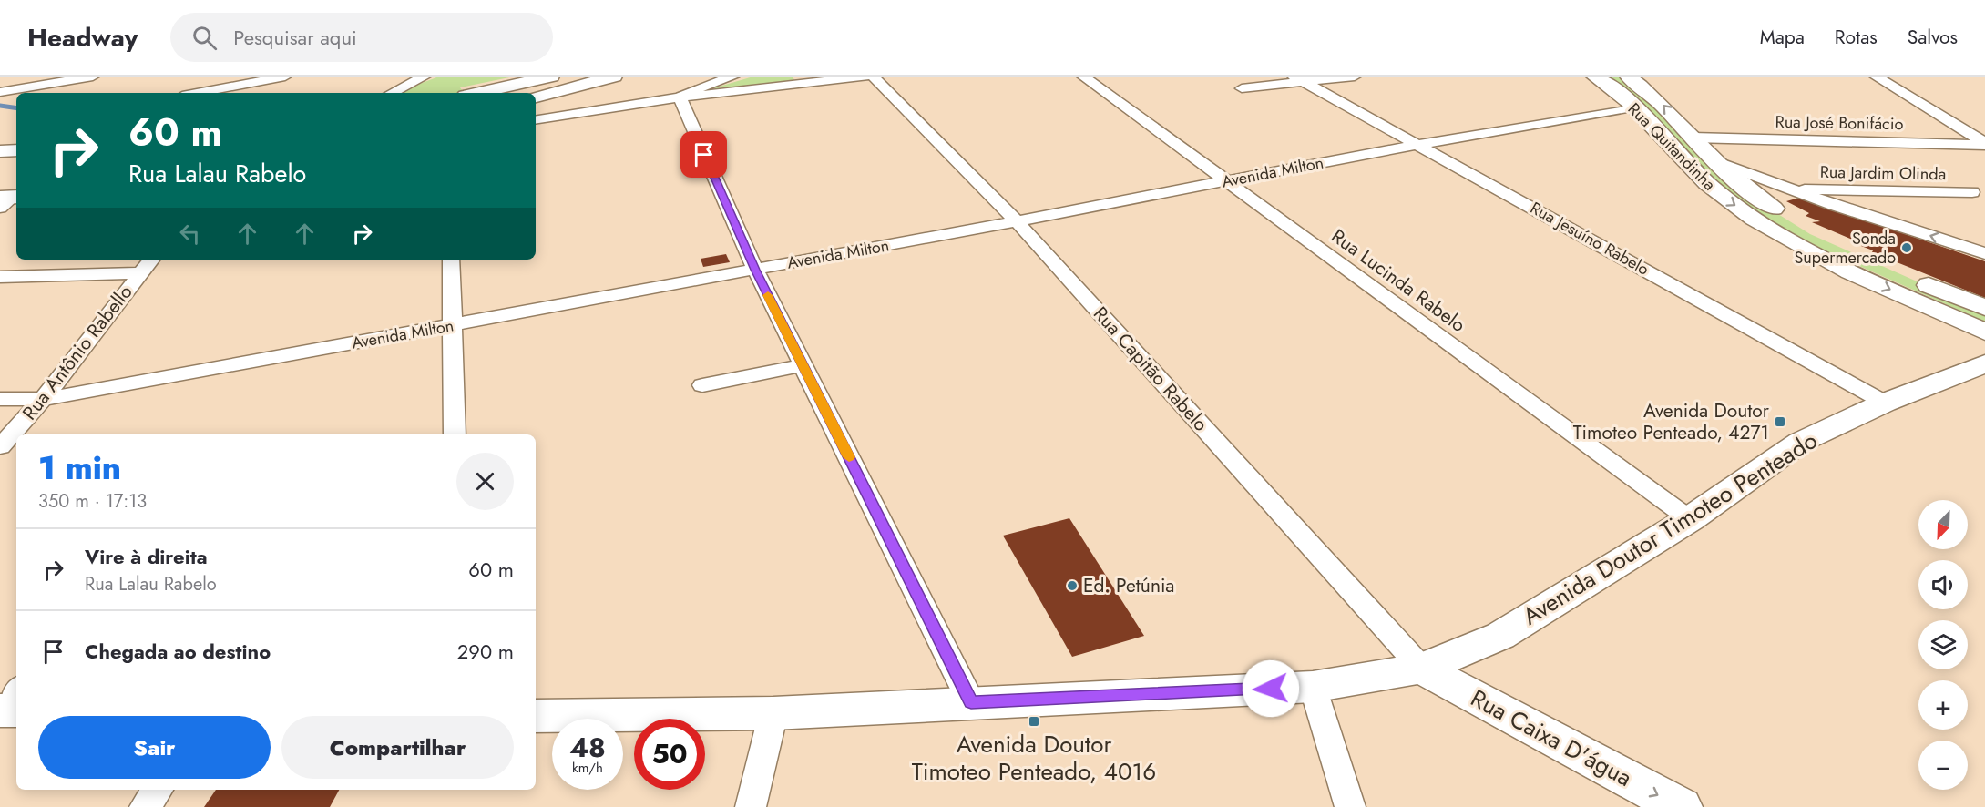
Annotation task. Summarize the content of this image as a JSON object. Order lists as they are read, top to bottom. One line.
{"streets":{"main road":["Rua Quitandinha","Avenida Doutor Timoteo Penteado","Rua Caixa D'água"],"street":["Rua José Bonifácio","Avenida Milton","Rua Jardim Olinda","Rua Jesuíno Rabelo","Rua Lucinda Rabelo","Rua Antônio Rabello","Rua Capitão Rabelo"]},"crossings":[["Rua Quitandinha","Avenida Milton"],["Avenida Milton","Rua Jesuíno Rabelo"],["Avenida Milton","Rua Lucinda Rabelo"],["Avenida Milton","Rua Antônio Rabello"],["Avenida Milton","Rua Capitão Rabelo"],["Rua Jesuíno Rabelo","Avenida Doutor Timoteo Penteado"],["Rua Lucinda Rabelo","Avenida Doutor Timoteo Penteado"],["Rua Capitão Rabelo","Avenida Doutor Timoteo Penteado"],["Rua Capitão Rabelo","Rua Caixa D'água"],["Avenida Doutor Timoteo Penteado","Rua Caixa D'água"]],"one_way":["Rua Caixa D'água"],"places":{"other":["Sonda Supermercado","Ed. Petúnia"],"transit":["Avenida Doutor Timoteo Penteado, 4271","Avenida Doutor Timoteo Penteado, 4016"]},"north":"bottom left","page":{"header":"Headway","search":"Pesquisar aqui","nav":["Mapa","Rotas","Salvos"],"turn":["60 m","Rua Lalau Rabelo"],"heading":["1 min","350 m · 17:13"],"map_buttons":["+","−"],"list":[{"name":"Vire à direita","note":"Rua Lalau Rabelo","value":"60 m"},{"name":"Chegada ao destino","value":"290 m"}],"buttons":["Sair","Compartilhar"],"speed":"48 km/h","limit":"50"}}
